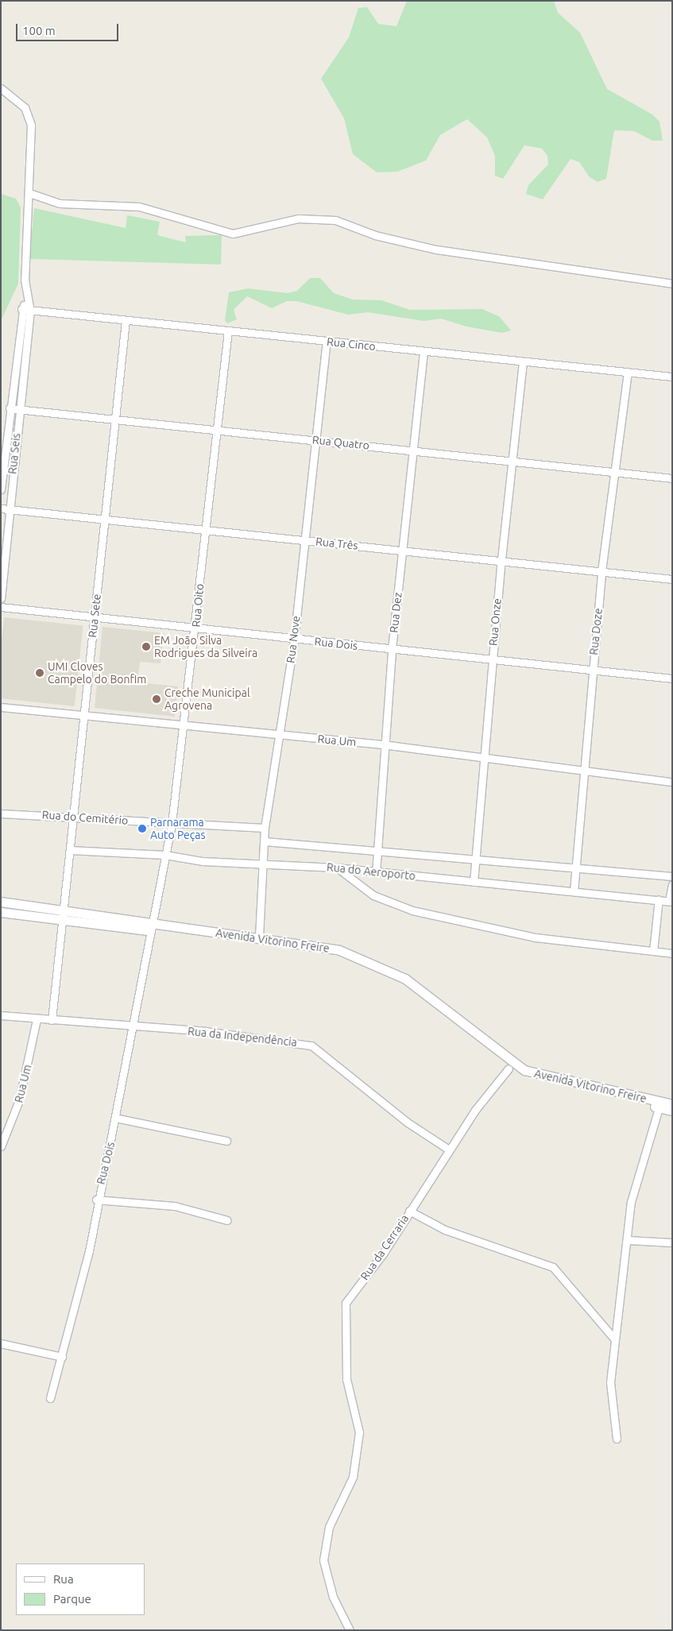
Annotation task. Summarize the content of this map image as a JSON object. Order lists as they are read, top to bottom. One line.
{"streets":{"street":["Rua Cinco","Rua Quatro","Rua Seis","Rua Três","Rua Oito","Rua Dez","Rua Sete","Rua Onze","Rua Doze","Rua Nove","Rua Dois","Rua Um","Rua do Cemitério","Rua do Aeroporto","Avenida Vitorino Freire","Rua da Independência","Rua da Cerraria"]},"crossings":[["Rua Cinco","Rua Seis"],["Rua Cinco","Rua Oito"],["Rua Cinco","Rua Dez"],["Rua Cinco","Rua Sete"],["Rua Cinco","Rua Onze"],["Rua Cinco","Rua Doze"],["Rua Cinco","Rua Nove"],["Rua Quatro","Rua Seis"],["Rua Quatro","Rua Oito"],["Rua Quatro","Rua Dez"],["Rua Quatro","Rua Sete"],["Rua Quatro","Rua Onze"],["Rua Quatro","Rua Doze"],["Rua Quatro","Rua Nove"],["Rua Seis","Rua Três"],["Rua Três","Rua Oito"],["Rua Três","Rua Dez"],["Rua Três","Rua Sete"],["Rua Três","Rua Onze"],["Rua Três","Rua Doze"],["Rua Três","Rua Nove"],["Rua Oito","Rua Dois"],["Rua Oito","Rua Um"],["Rua Oito","Rua do Cemitério"],["Rua Oito","Rua do Aeroporto"],["Rua Oito","Avenida Vitorino Freire"],["Rua Dez","Rua Dois"],["Rua Dez","Rua Um"],["Rua Dez","Rua do Aeroporto"],["Rua Sete","Rua Dois"],["Rua Sete","Rua Um"],["Rua Sete","Rua do Cemitério"],["Rua Sete","Rua do Aeroporto"],["Rua Sete","Avenida Vitorino Freire"],["Rua Onze","Rua Dois"],["Rua Onze","Rua Um"],["Rua Onze","Rua do Aeroporto"],["Rua Doze","Rua Dois"],["Rua Doze","Rua Um"],["Rua Doze","Rua do Aeroporto"],["Rua Nove","Rua Dois"],["Rua Nove","Rua Um"],["Rua Nove","Rua do Cemitério"],["Rua Nove","Rua do Aeroporto"],["Rua Nove","Avenida Vitorino Freire"],["Rua Dois","Avenida Vitorino Freire"],["Rua Dois","Rua da Independência"],["Rua Um","Rua da Independência"],["Avenida Vitorino Freire","Rua da Cerraria"],["Rua da Independência","Rua da Cerraria"]],"places":["EM João Silva Rodrigues da Silveira","UMI Cloves Campelo do Bonfim","Creche Municipal Agrovena","Parnarama Auto Peças"],"legend":["Rua","Parque"],"scale_bar":"100 m"}
